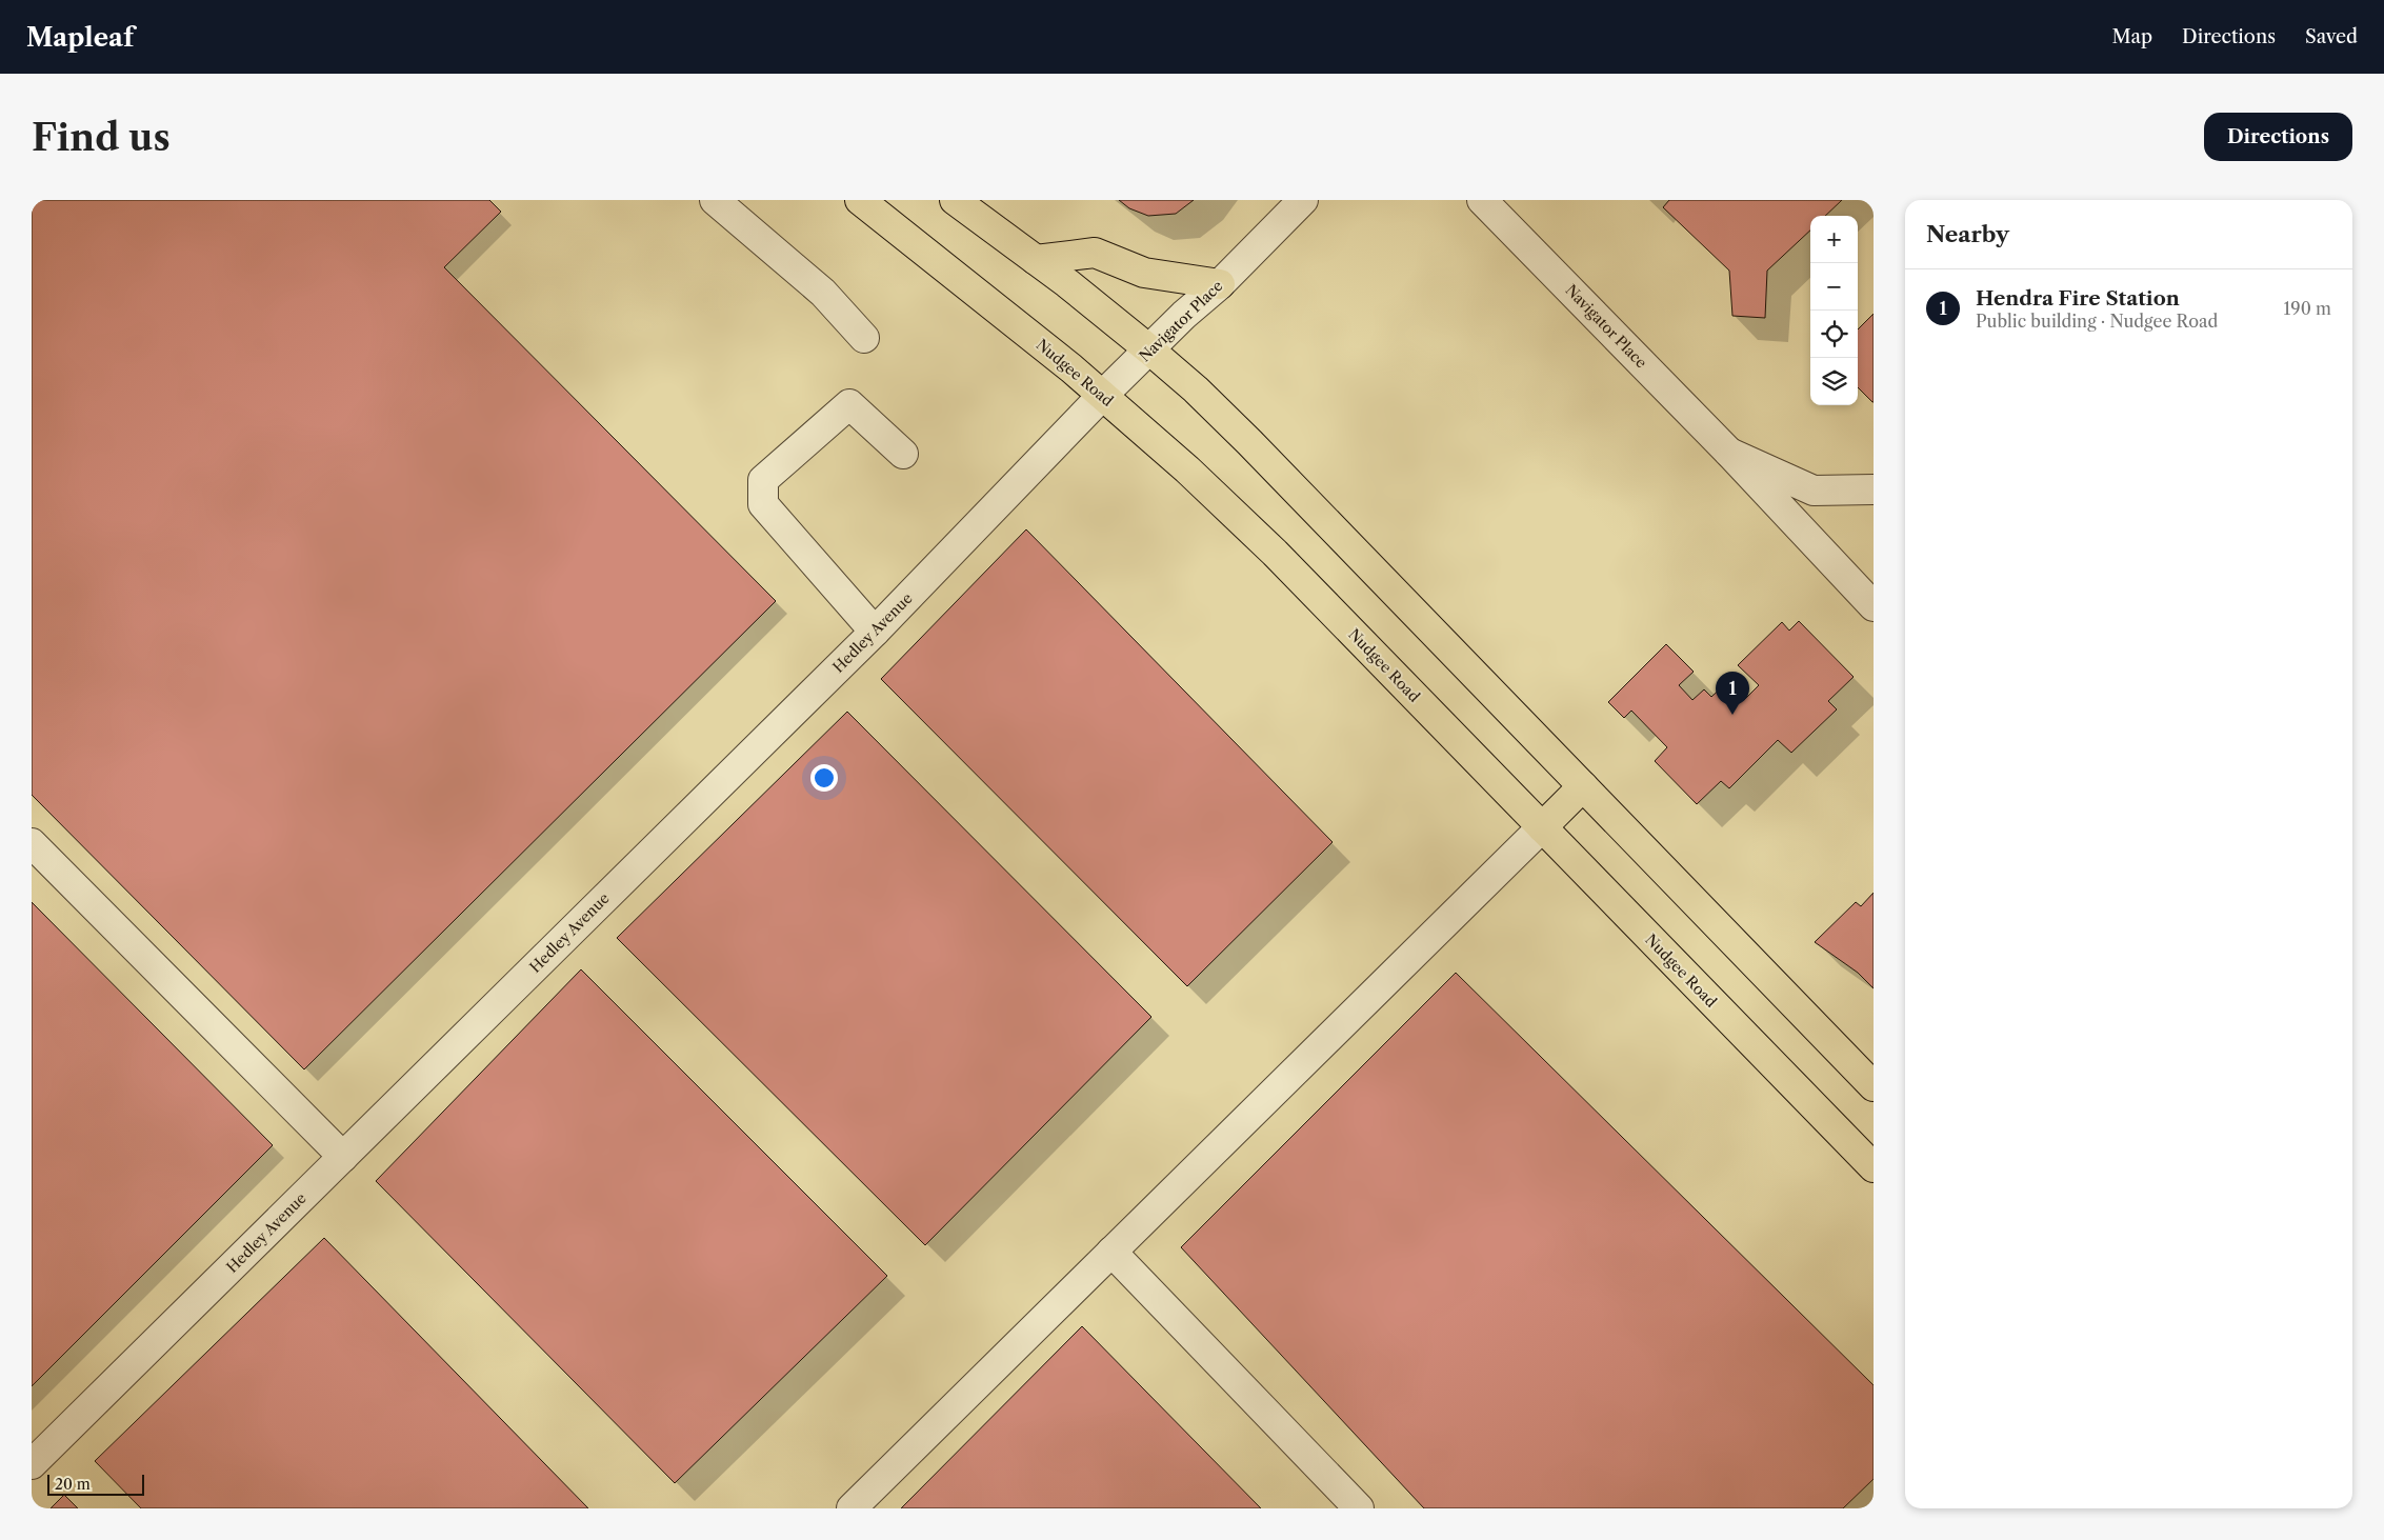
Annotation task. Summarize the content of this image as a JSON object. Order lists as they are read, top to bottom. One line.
{"streets":{"main road":["Nudgee Road"],"street":["Navigator Place","Hedley Avenue"]},"crossings":[["Navigator Place","Nudgee Road"],["Navigator Place","Hedley Avenue"],["Nudgee Road","Hedley Avenue"]],"scale_bar":"20 m","page":{"header":"Mapleaf","nav":["Map","Directions","Saved"],"buttons":"Directions","title":"Find us","heading":"Nearby","map_buttons":["+","−"],"list":[{"mark":"1","name":"Hendra Fire Station","note":"Public building · Nudgee Road","value":"190 m"}],"pins":"1","scale":"20 m"}}
